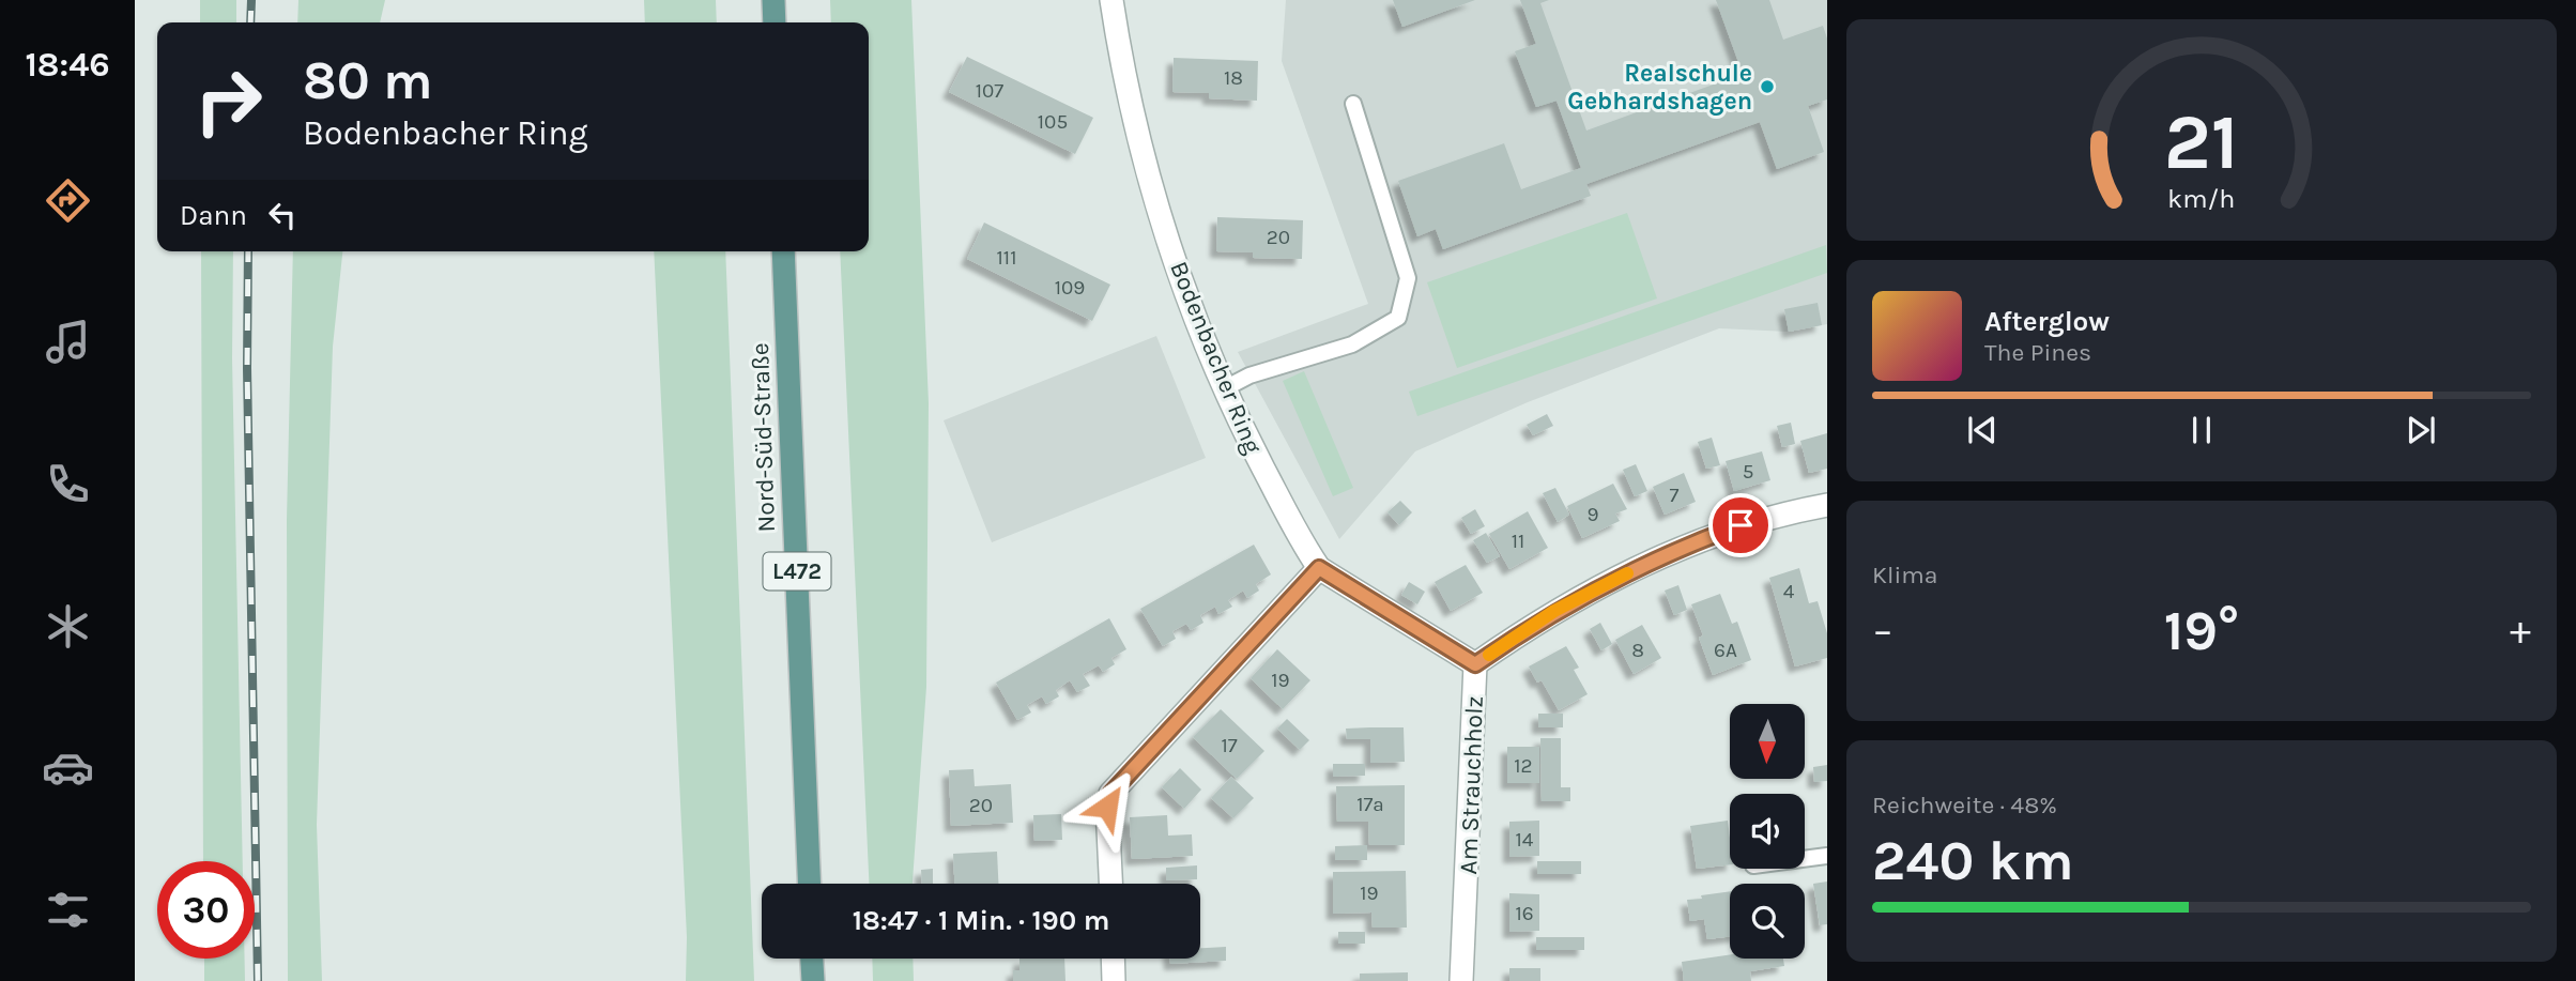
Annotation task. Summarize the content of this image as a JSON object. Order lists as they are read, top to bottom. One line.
{"streets":{"main road":["Nord-Süd-Straße","L472"],"street":["Bodenbacher Ring","Am Strauchholz"]},"crossings":[["Bodenbacher Ring","Am Strauchholz"]],"places":["Realschule Gebhardshagen"],"house_numbers":["18","107","105","20","111","109","5","7","9","11","4","8","6A","19","17","12","17a","20","14","19","16"],"north":"bottom","page":{"tabs":"18:46","turn":["80 m","Bodenbacher Ring"],"then":"Dann","song":["Afterglow","The Pines"],"tile":["Klima",["Reichweite · 48%","240 km"]],"heat":["−","19°","+"],"limit":"30","trip":"18:47 · 1 Min. · 190 m","gauge":["21","km/h"]}}
